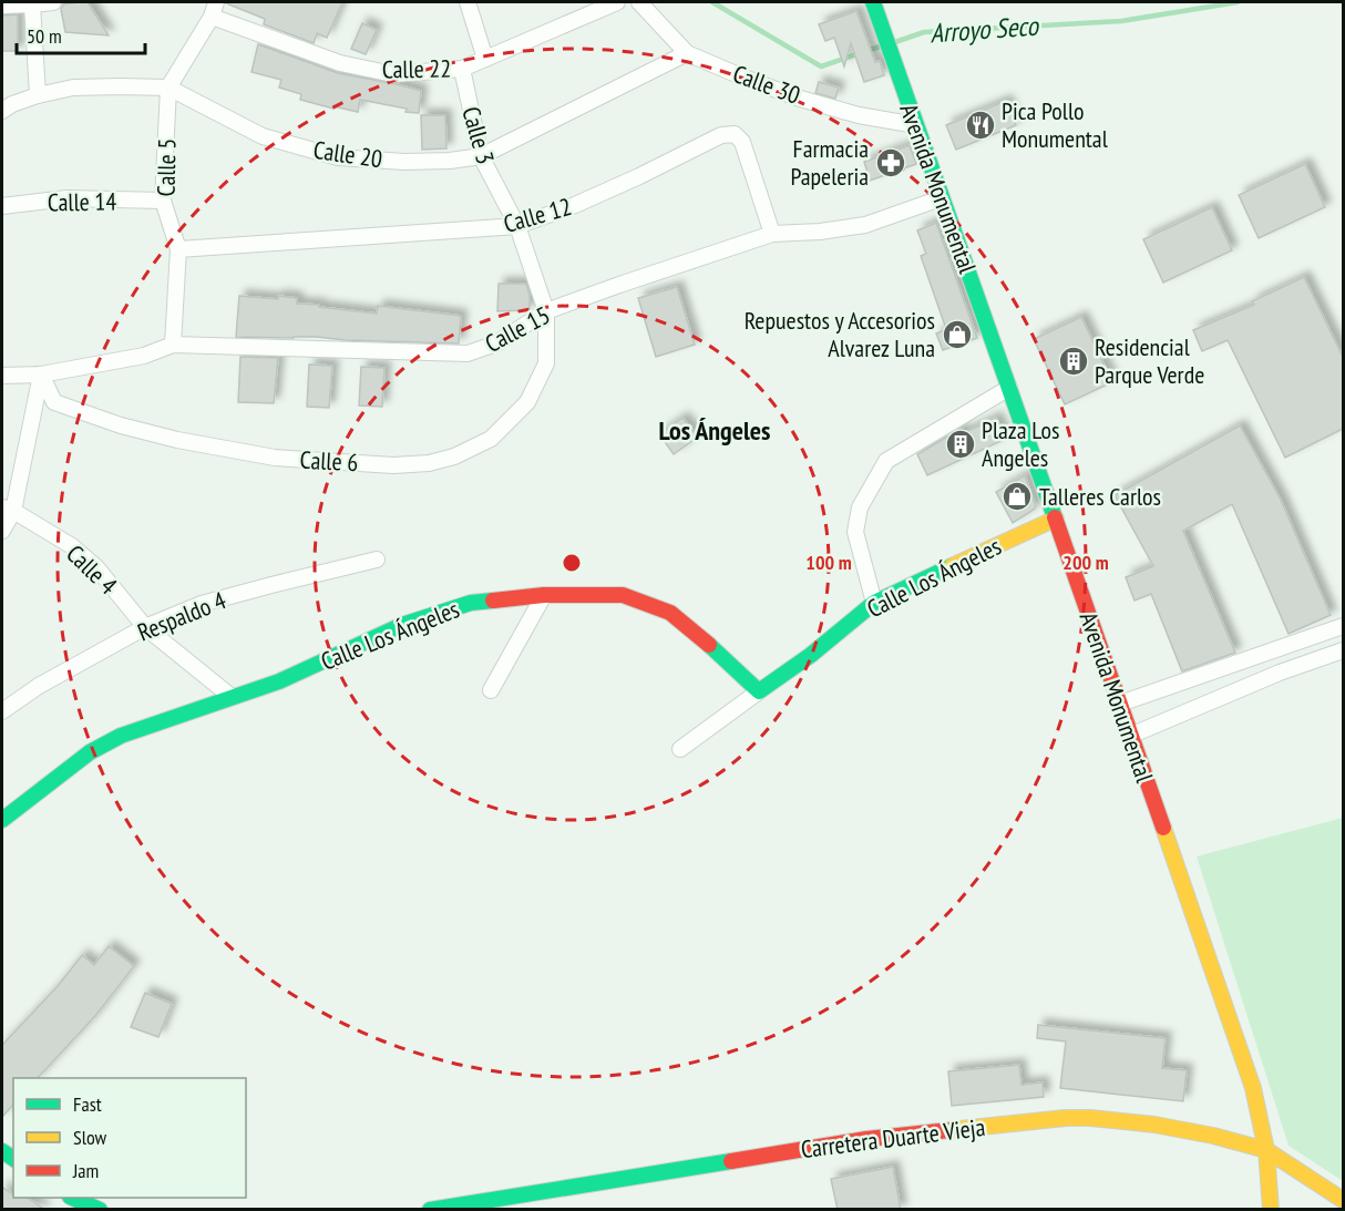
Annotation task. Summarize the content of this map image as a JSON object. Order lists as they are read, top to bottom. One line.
{"streets":{"main road":["Avenida Monumental","Calle Los Ángeles","Carretera Duarte Vieja"],"street":["Calle 22","Calle 30","Calle 3","Calle 20","Calle 5","Calle 14","Calle 12","Calle 15","Calle 6","Calle 4","Respaldo 4"]},"crossings":[["Calle 22","Calle 3"],["Calle 22","Calle 5"],["Calle 30","Calle 20"],["Calle 30","Avenida Monumental"],["Calle 3","Calle 20"],["Calle 3","Calle 12"],["Calle 3","Calle 15"],["Calle 3","Calle 6"],["Calle 20","Calle 5"],["Calle 5","Calle 14"],["Calle 5","Calle 12"],["Calle 5","Calle 15"],["Avenida Monumental","Calle 15"],["Avenida Monumental","Calle Los Ángeles"],["Avenida Monumental","Carretera Duarte Vieja"],["Calle 12","Calle 15"],["Calle 15","Calle 6"],["Calle 4","Calle Los Ángeles"],["Calle 4","Respaldo 4"]],"districts":["Los Ángeles"],"water":["Arroyo Seco"],"places":{"restaurant":["Pica Pollo Monumental"],"pharmacy":["Farmacia Papeleria"],"shop":["Repuestos y Accesorios Alvarez Luna","Talleres Carlos"],"building":["Residencial Parque Verde","Plaza Los Angeles"]},"legend":["Fast","Slow","Jam"],"scale_bar":"50 m","rings":["100 m","200 m"]}
